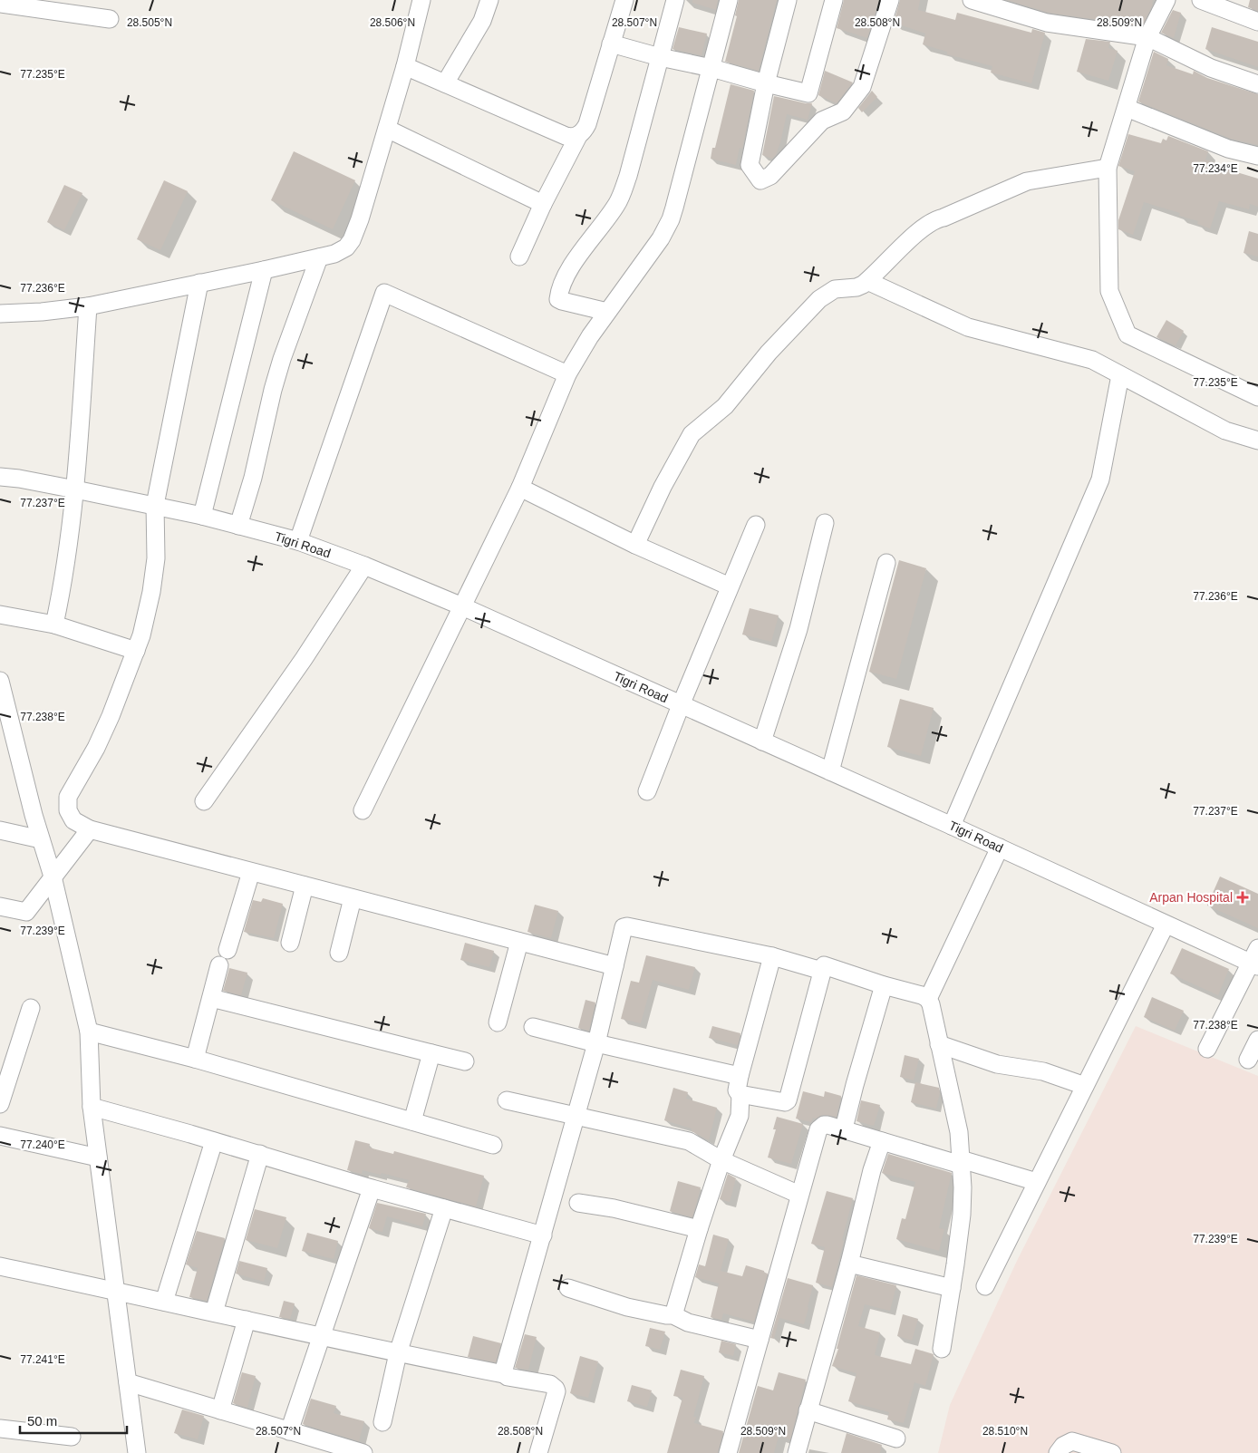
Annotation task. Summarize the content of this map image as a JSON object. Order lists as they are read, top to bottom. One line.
{"streets":{"street":["Tigri Road"]},"places":{"health":["Arpan Hospital"]},"scale_bar":"50 m","coordinates":["28.508°N","28.505°N","28.506°N","28.507°N","28.509°N","77.235°E","77.234°E","77.236°E","77.237°E","77.238°E","77.239°E","77.240°E","77.241°E","28.510°N"]}
